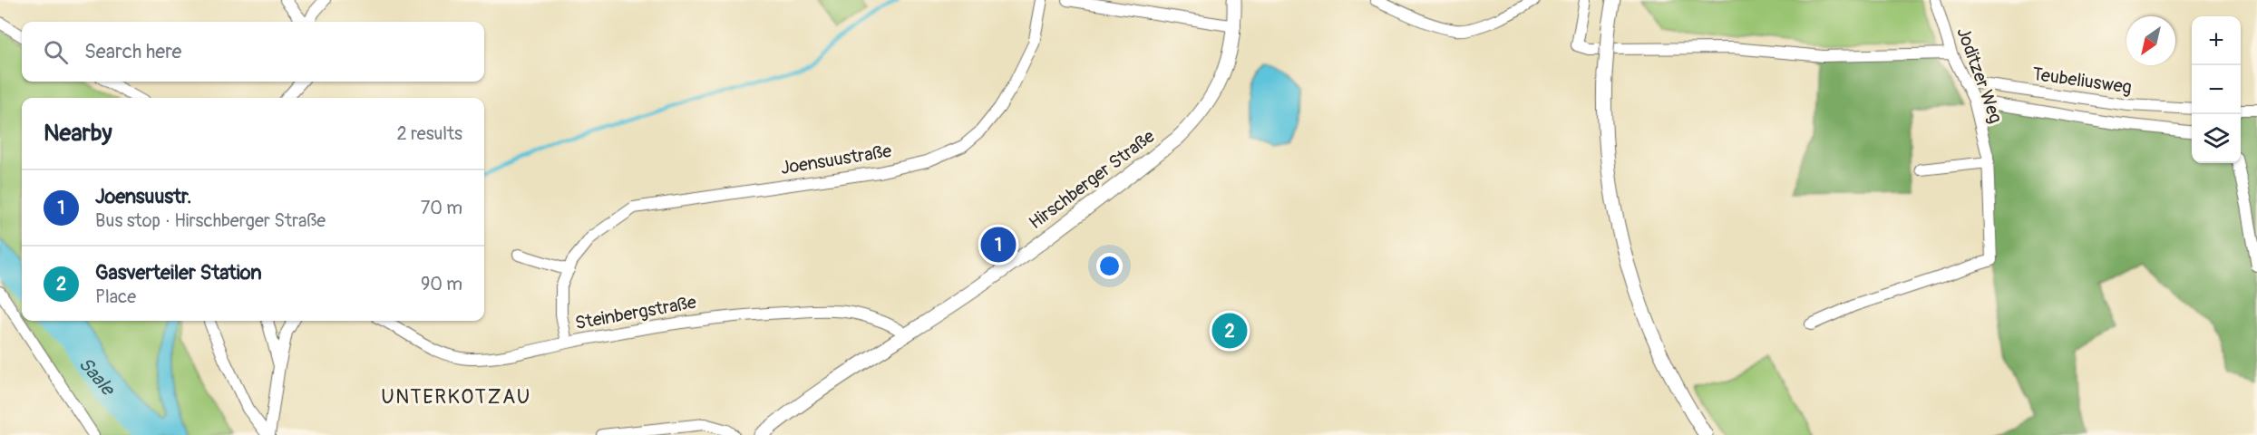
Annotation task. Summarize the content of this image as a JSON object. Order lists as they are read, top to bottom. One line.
{"streets":{"main road":["Hirschberger Straße"],"street":["Joditzer Weg","Teubeliusweg","Joensuustraße","Steinbergstraße"]},"crossings":[["Joditzer Weg","Teubeliusweg"],["Joensuustraße","Steinbergstraße"],["Hirschberger Straße","Steinbergstraße"]],"districts":["UNTERKOTZAU"],"water":["Saale"],"north":"bottom left","page":{"map_buttons":["+","−"],"search":"Search here","heading":["Nearby","2 results"],"list":[{"mark":"1","name":"Joensuustr.","note":"Bus stop · Hirschberger Straße","value":"70 m"},{"mark":"2","name":"Gasverteiler Station","note":"Place","value":"90 m"}],"pins":["1","2"]}}
